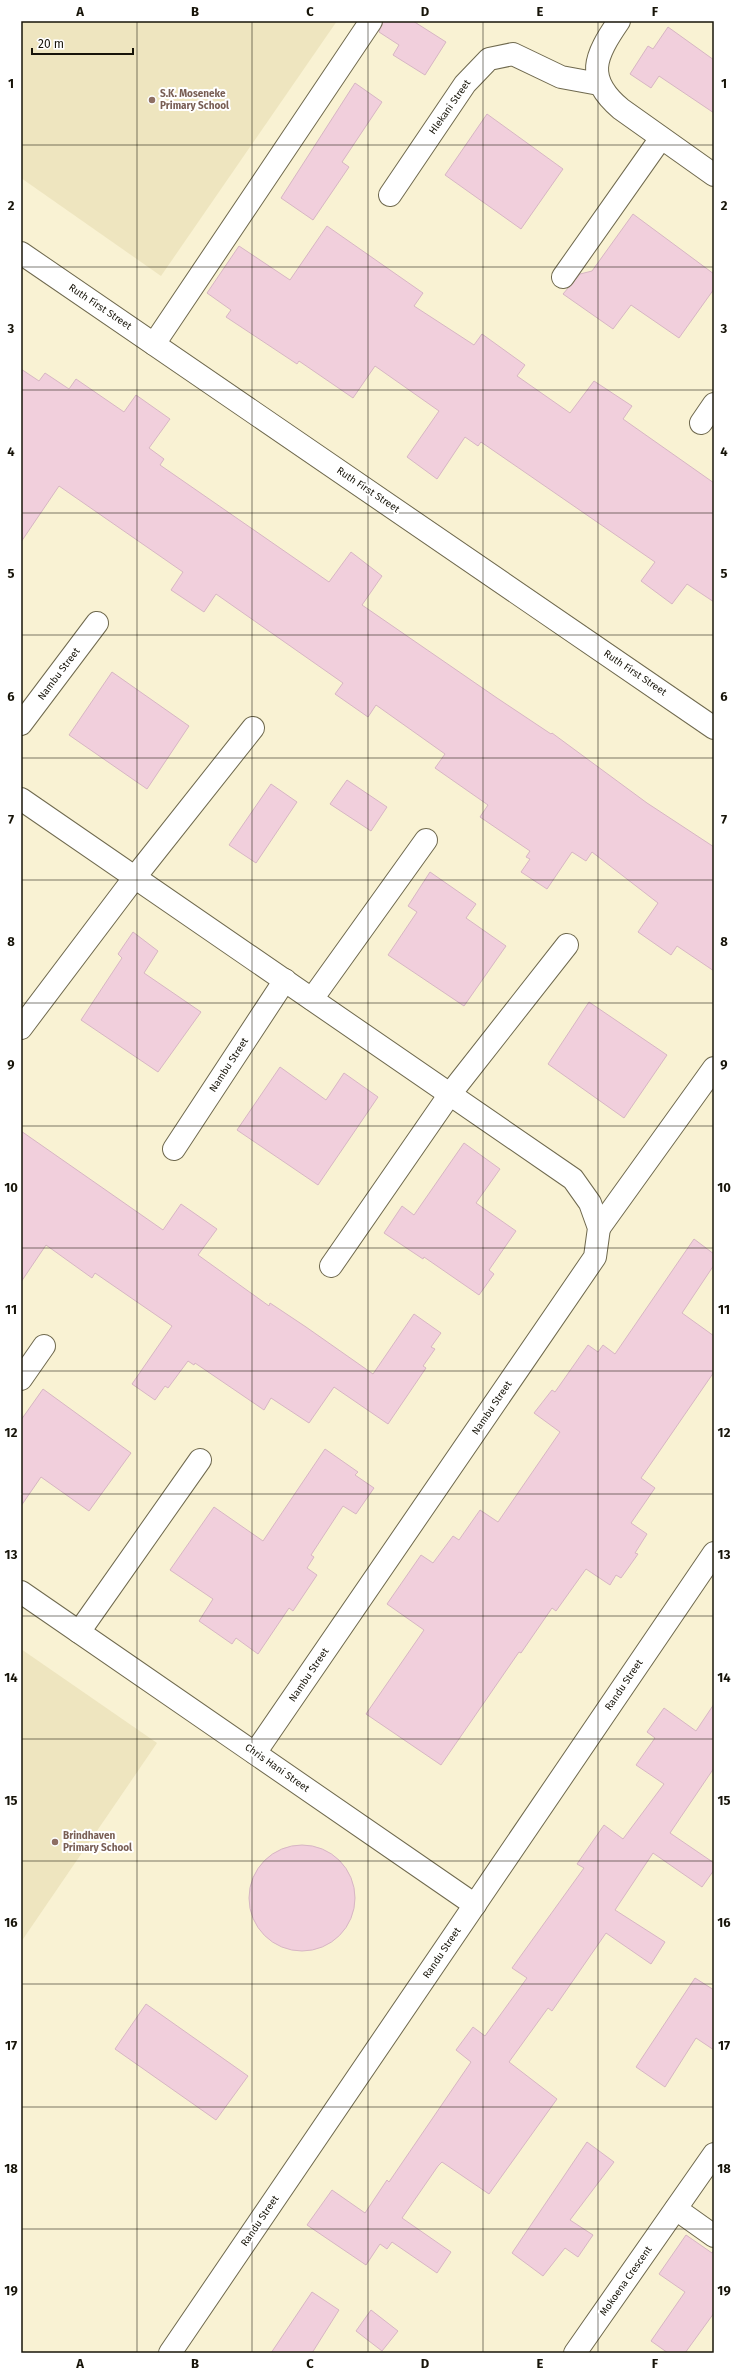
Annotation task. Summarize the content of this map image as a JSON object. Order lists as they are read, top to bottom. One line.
{"streets":{"street":["Hlekani Street","Ruth First Street","Nambu Street","Randu Street","Chris Hani Street","Mokoena Crescent"]},"crossings":[["Nambu Street","Chris Hani Street"],["Randu Street","Chris Hani Street"]],"places":["S.K. Moseneke Primary School","Brindhaven Primary School"],"scale_bar":"20 m","grid":{"columns":["A","B","C","D","E","F"],"rows":["1","2","3","4","5","6","7","8","9","10","11","12","13","14","15","16","17","18","19"]}}
